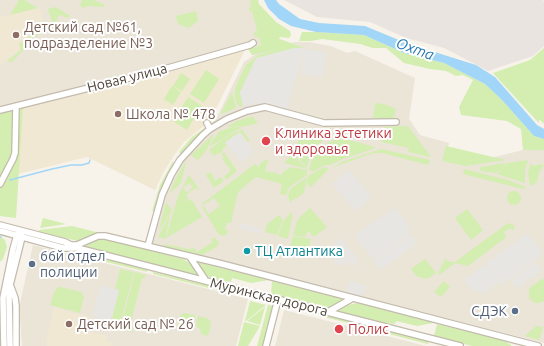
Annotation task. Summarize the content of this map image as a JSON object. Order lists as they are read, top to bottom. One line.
{"streets":{"street":["Новая улица","Муринская дорога"]},"water":["Охта"],"places":["Детский сад №61, подразделение №3","Школа № 478","Клиника эстетики и здоровья","ТЦ Атлантика","66й отдел полиции","СДЭК","Детский сад № 26","Полис"]}
